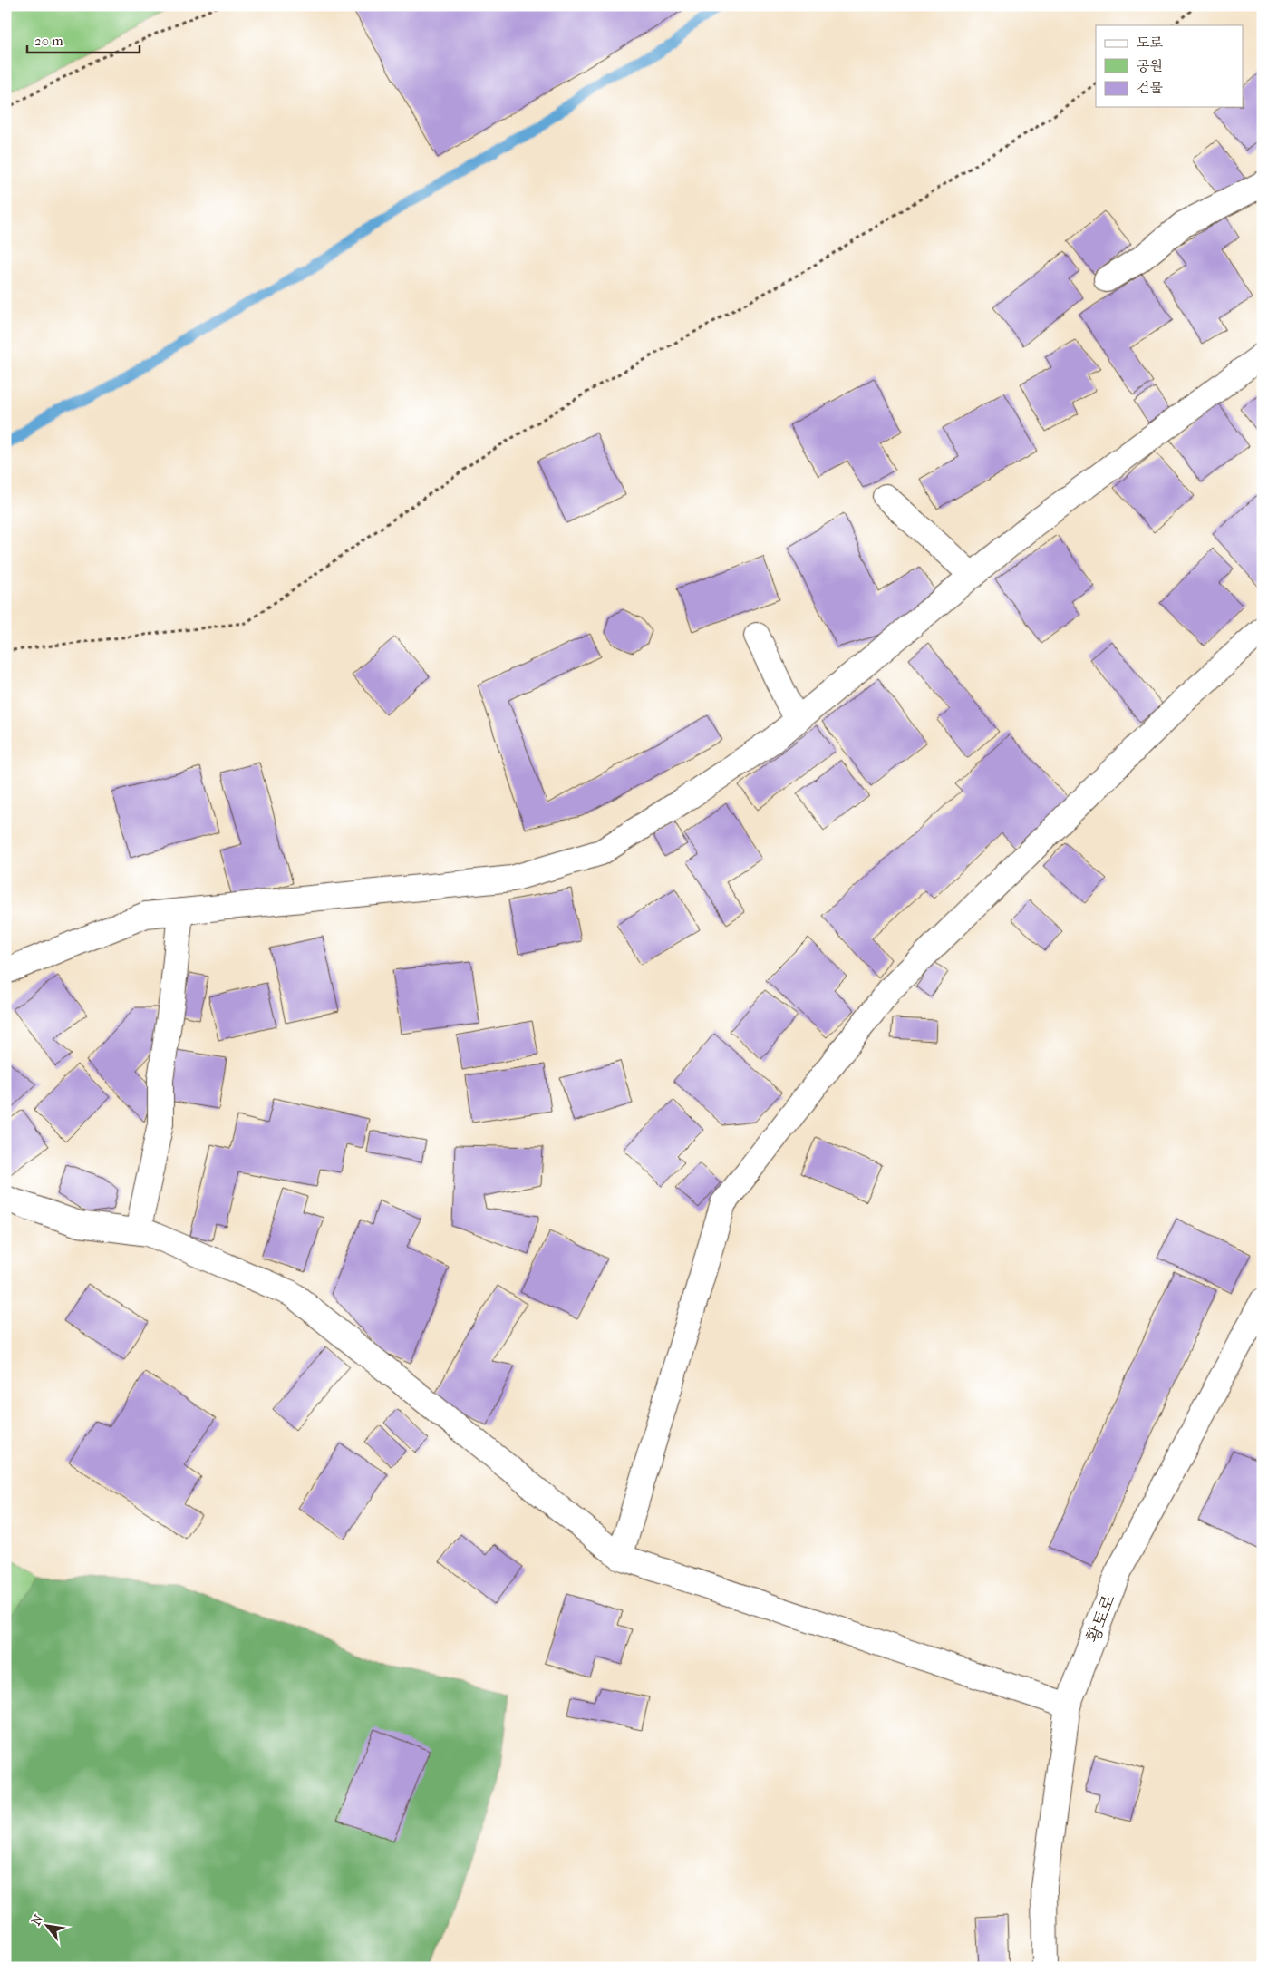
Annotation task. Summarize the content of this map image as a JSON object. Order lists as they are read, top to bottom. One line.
{"streets":{"street":["황토로"]},"legend":["도로","공원","건물"],"scale_bar":"20 m","north":"top left"}
